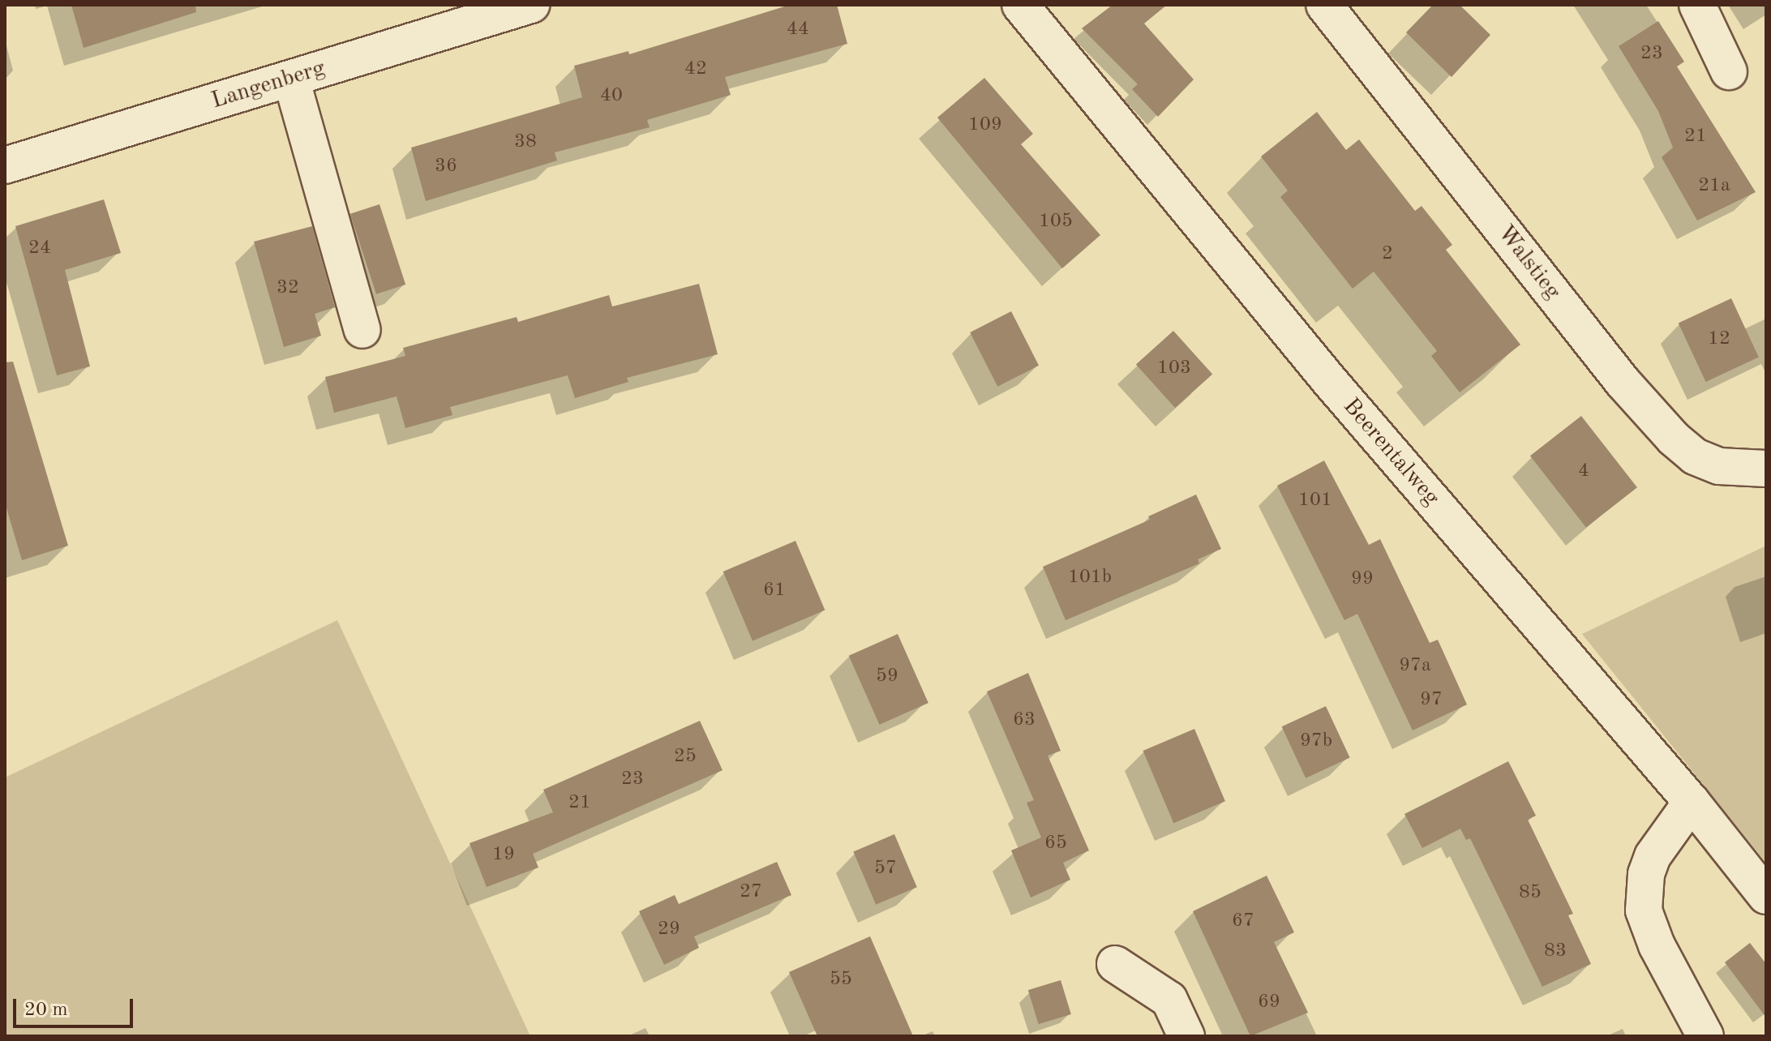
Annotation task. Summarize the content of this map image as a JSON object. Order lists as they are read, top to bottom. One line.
{"streets":{"street":["Langenberg","Walstieg","Beerentalweg"]},"house_numbers":["44","23","42","40","109","21","38","36","21a","105","24","2","32","12","103","4","101","101b","99","61","97a","59","97","63","97b","25","23","21","65","19","57","27","85","67","29","83","55","69"],"scale_bar":"20 m"}
